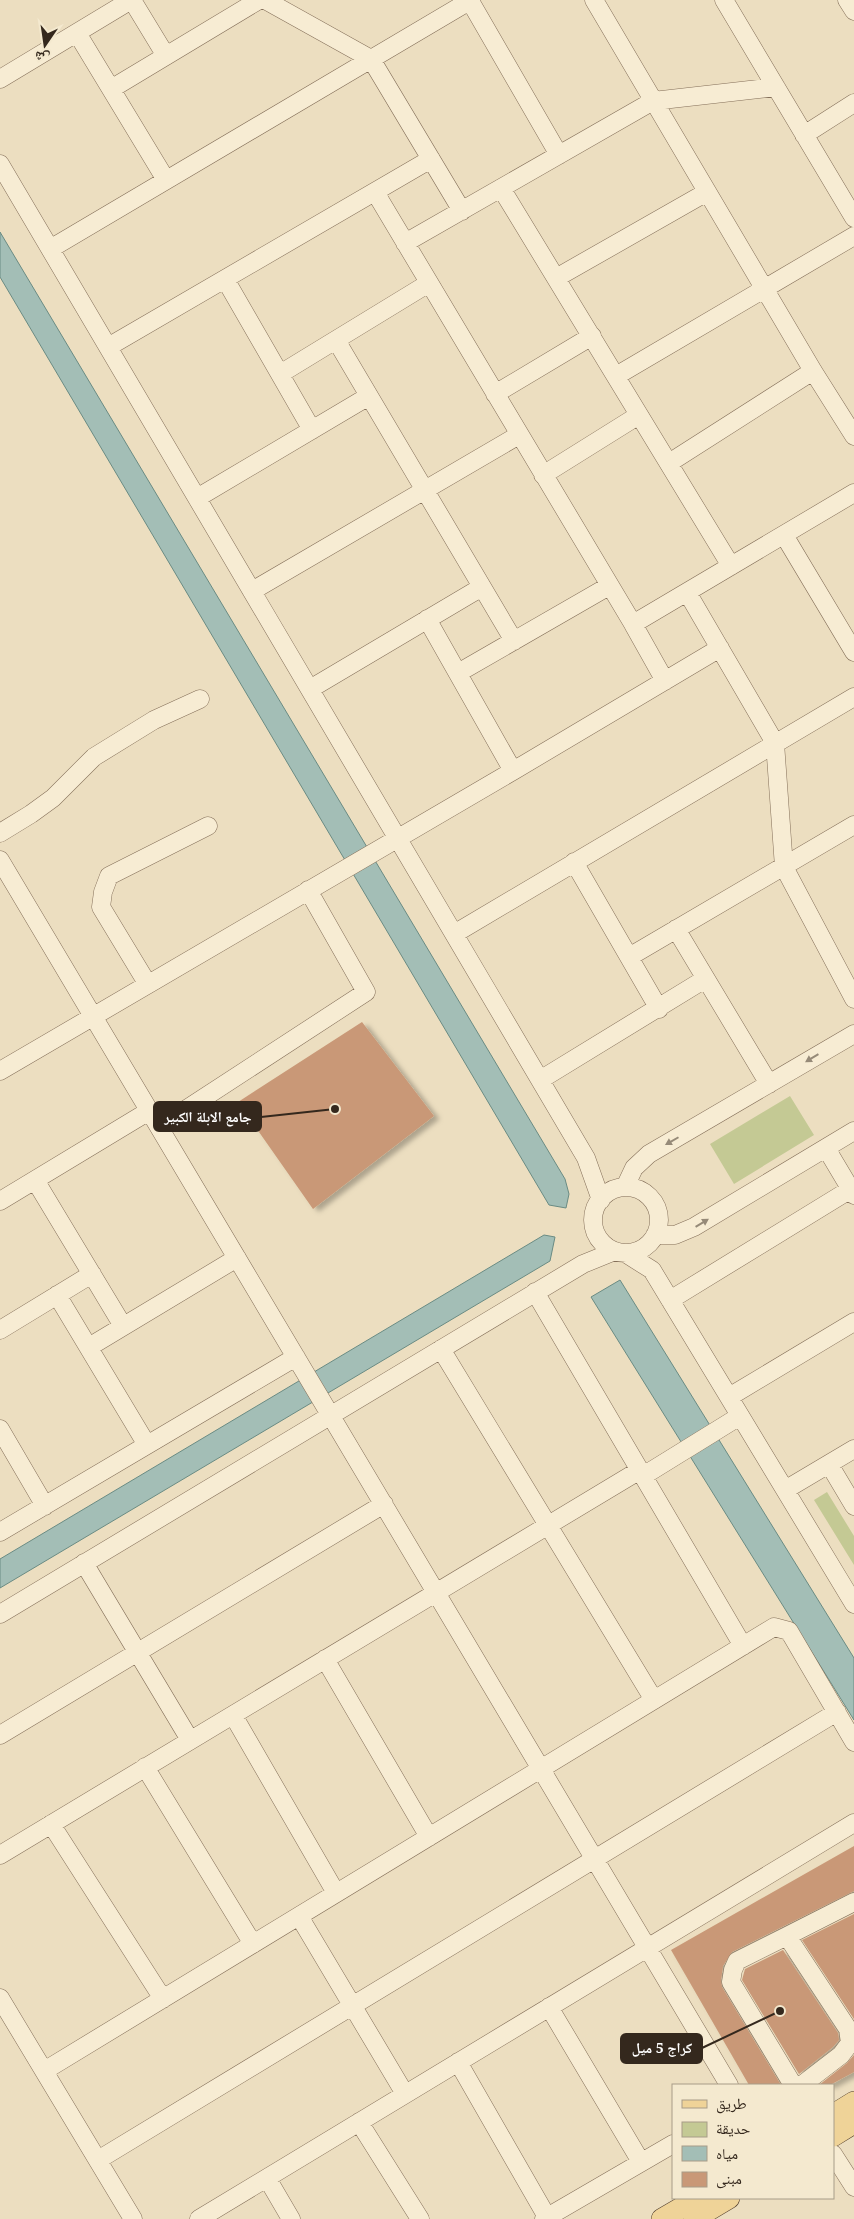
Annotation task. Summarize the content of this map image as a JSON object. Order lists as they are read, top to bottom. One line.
{"places":["جامع الابلة الكبير","كراج 5 ميل"],"legend":["طريق","حديقة","مياه","مبنى"],"north":"bottom"}
